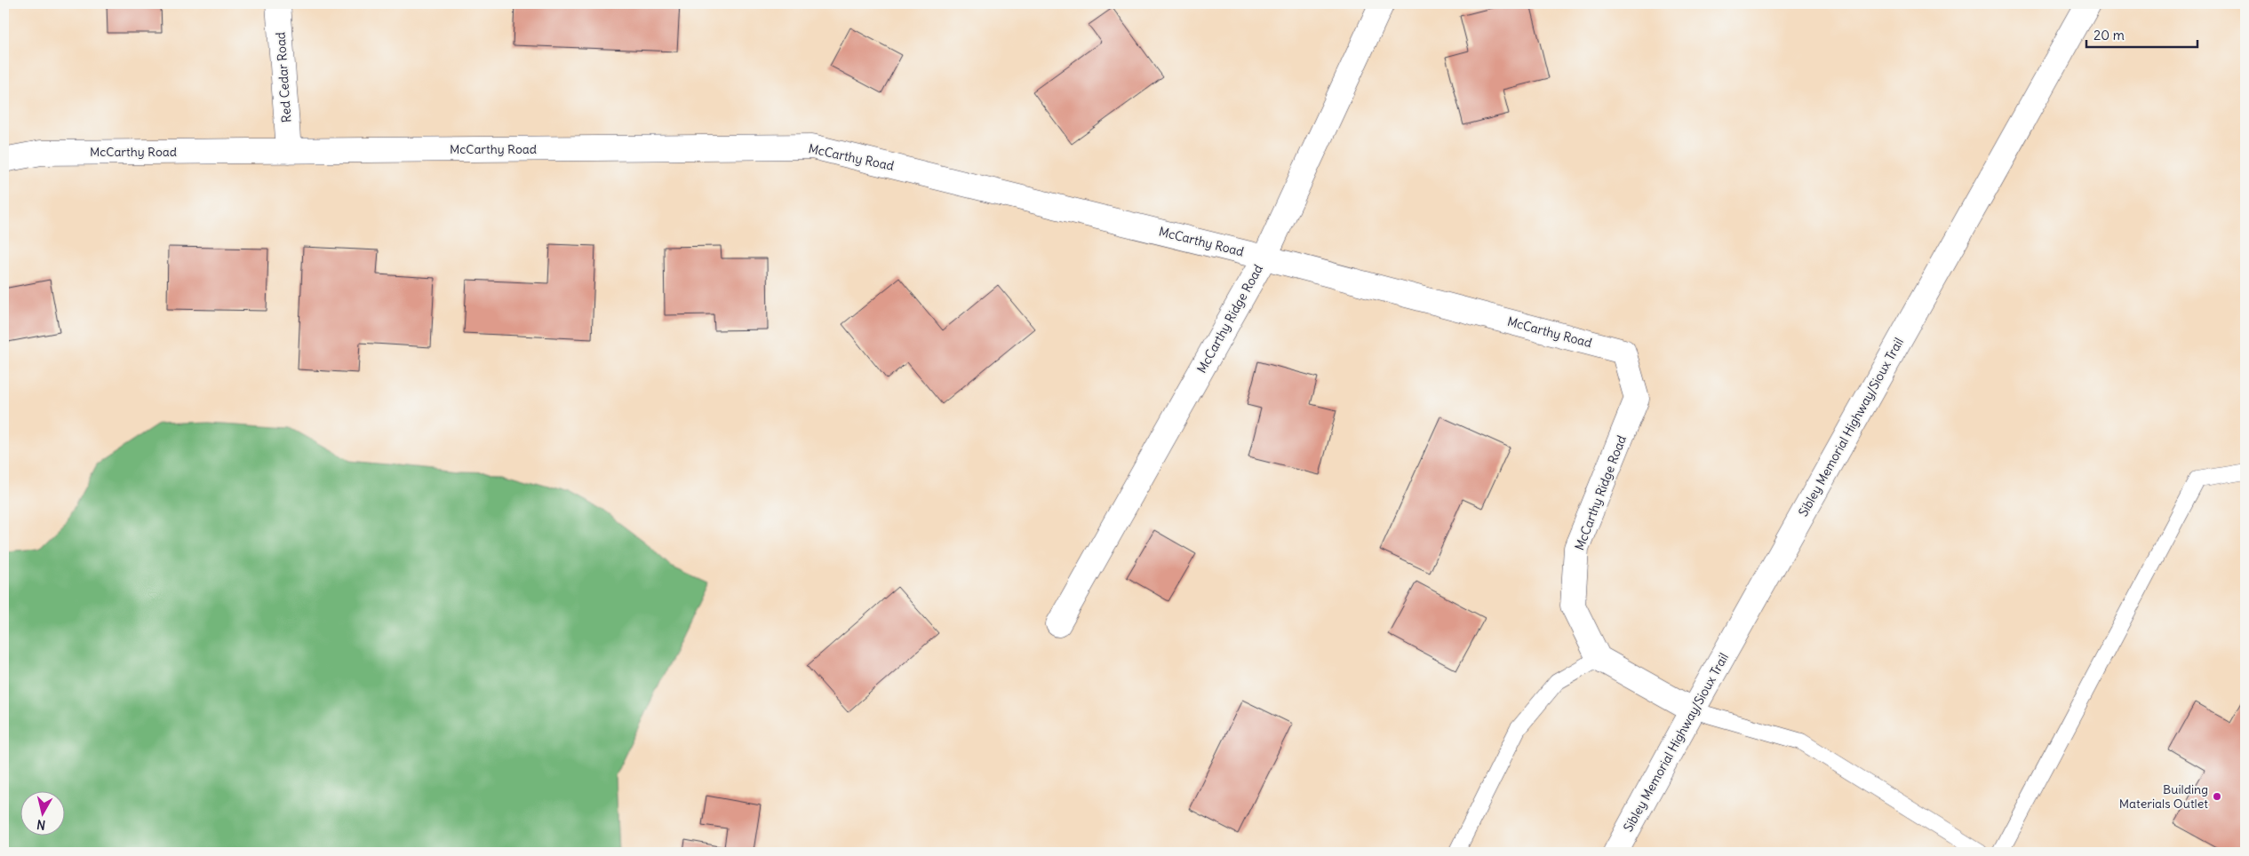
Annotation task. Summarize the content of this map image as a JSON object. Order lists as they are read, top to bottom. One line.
{"streets":{"main road":["Red Cedar Road","McCarthy Road","McCarthy Ridge Road","Sibley Memorial Highway/Sioux Trail"]},"crossings":[["Red Cedar Road","McCarthy Road"],["McCarthy Road","McCarthy Ridge Road"]],"places":["Building Materials Outlet"],"scale_bar":"20 m","north":"bottom"}
